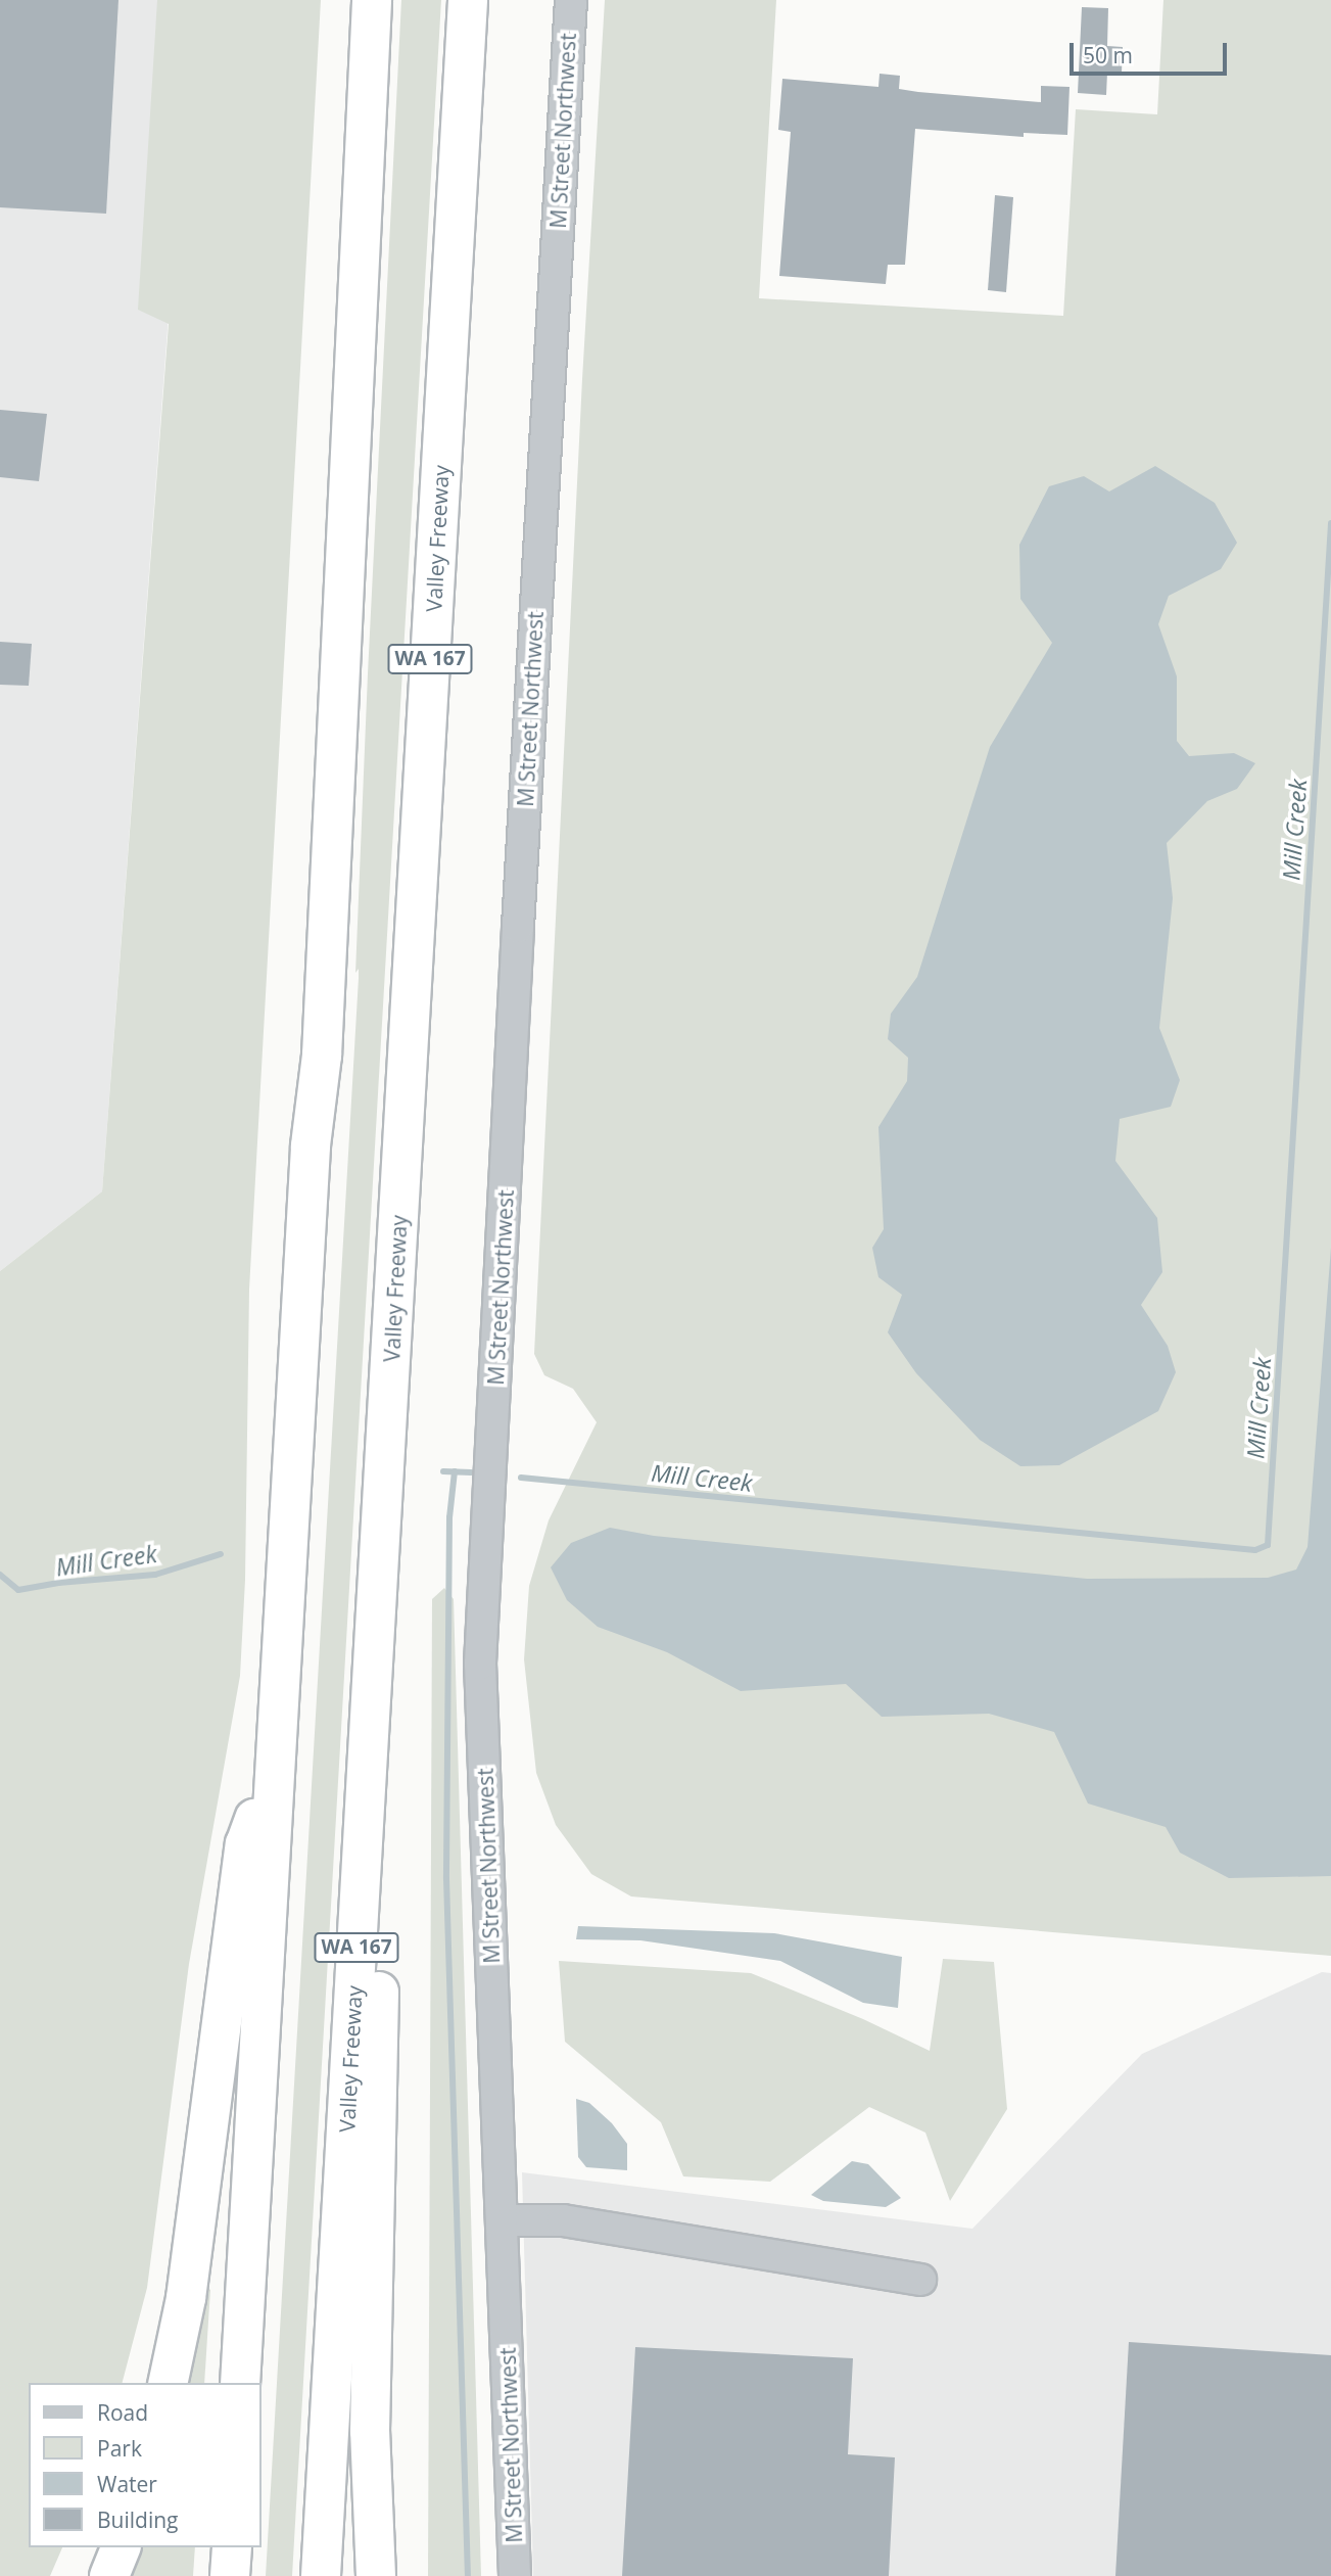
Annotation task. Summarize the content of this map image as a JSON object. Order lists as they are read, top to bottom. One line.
{"streets":{"highway":["Valley Freeway","WA 167"],"street":["M Street Northwest"]},"water":["Mill Creek"],"legend":["Road","Park","Water","Building"],"scale_bar":"50 m"}
